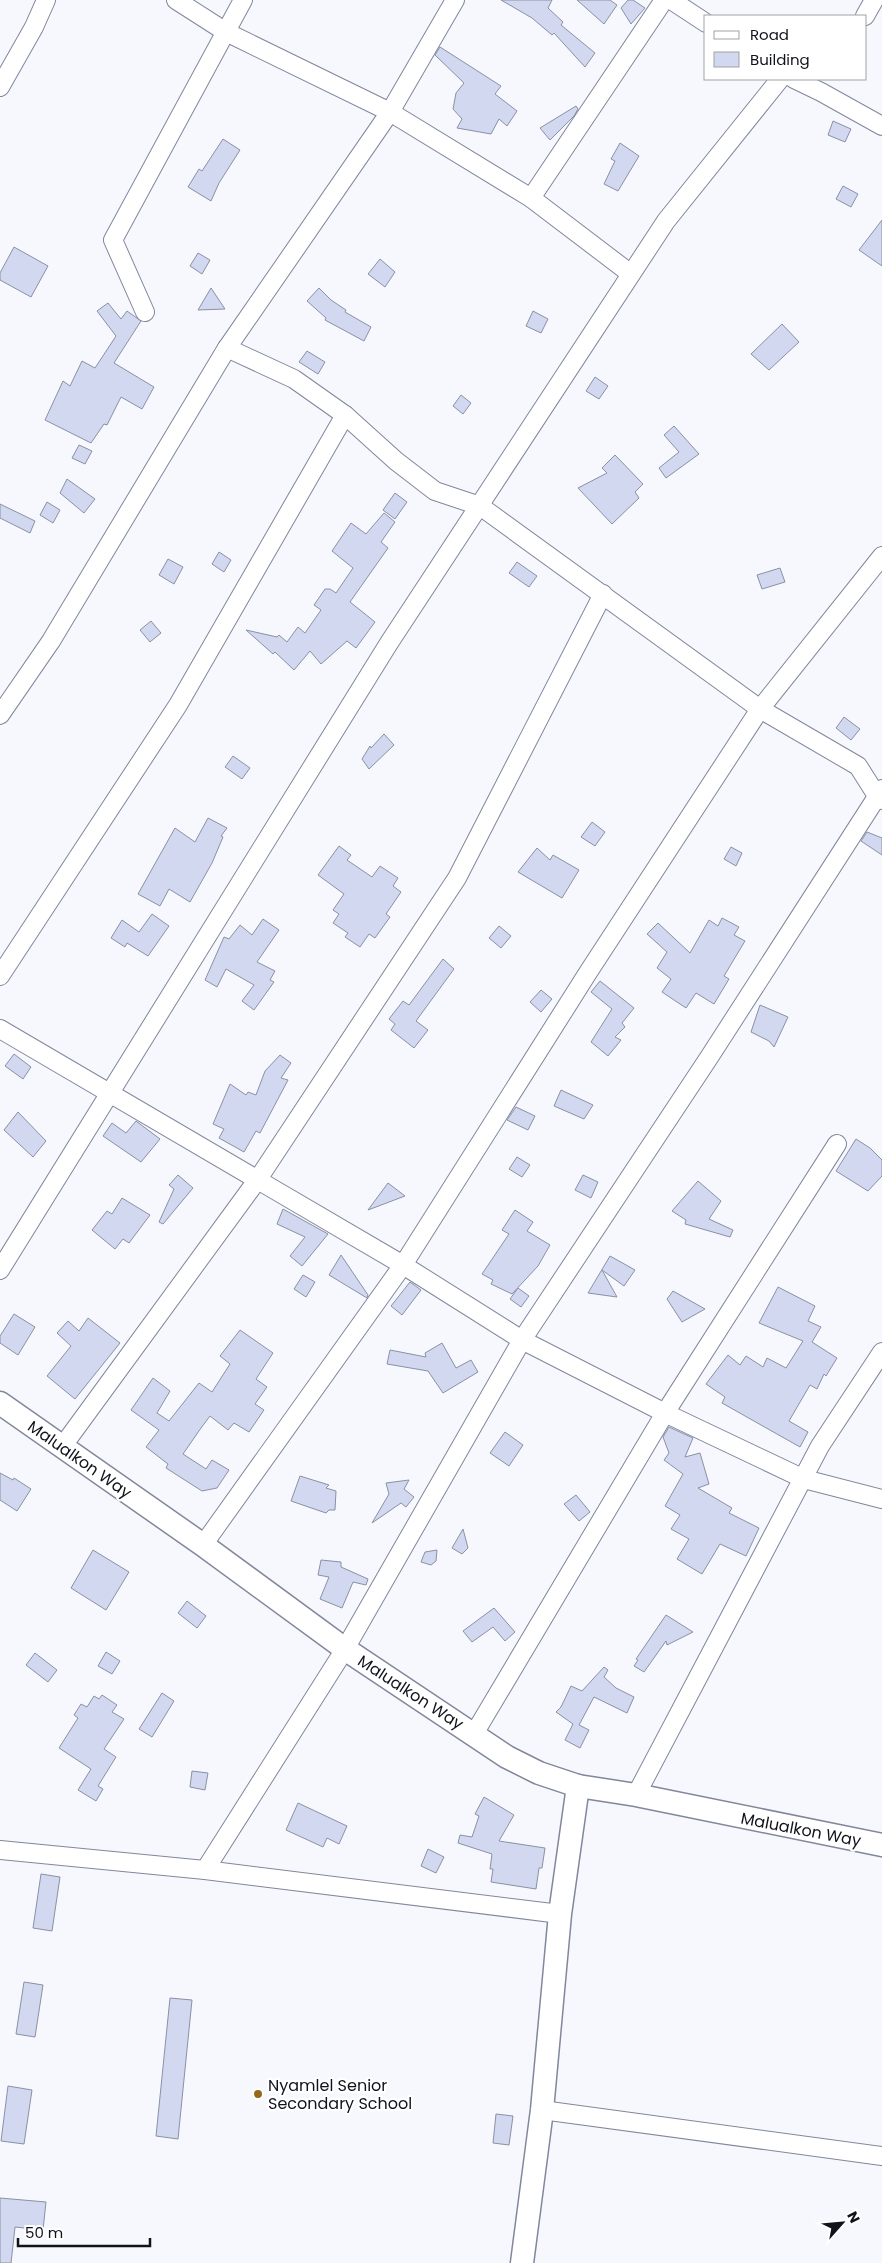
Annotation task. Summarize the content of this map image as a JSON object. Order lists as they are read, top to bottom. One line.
{"streets":{"main road":["Malualkon Way"]},"places":["Nyamlel Senior Secondary School"],"legend":["Road","Building"],"scale_bar":"50 m","north":"top right"}
